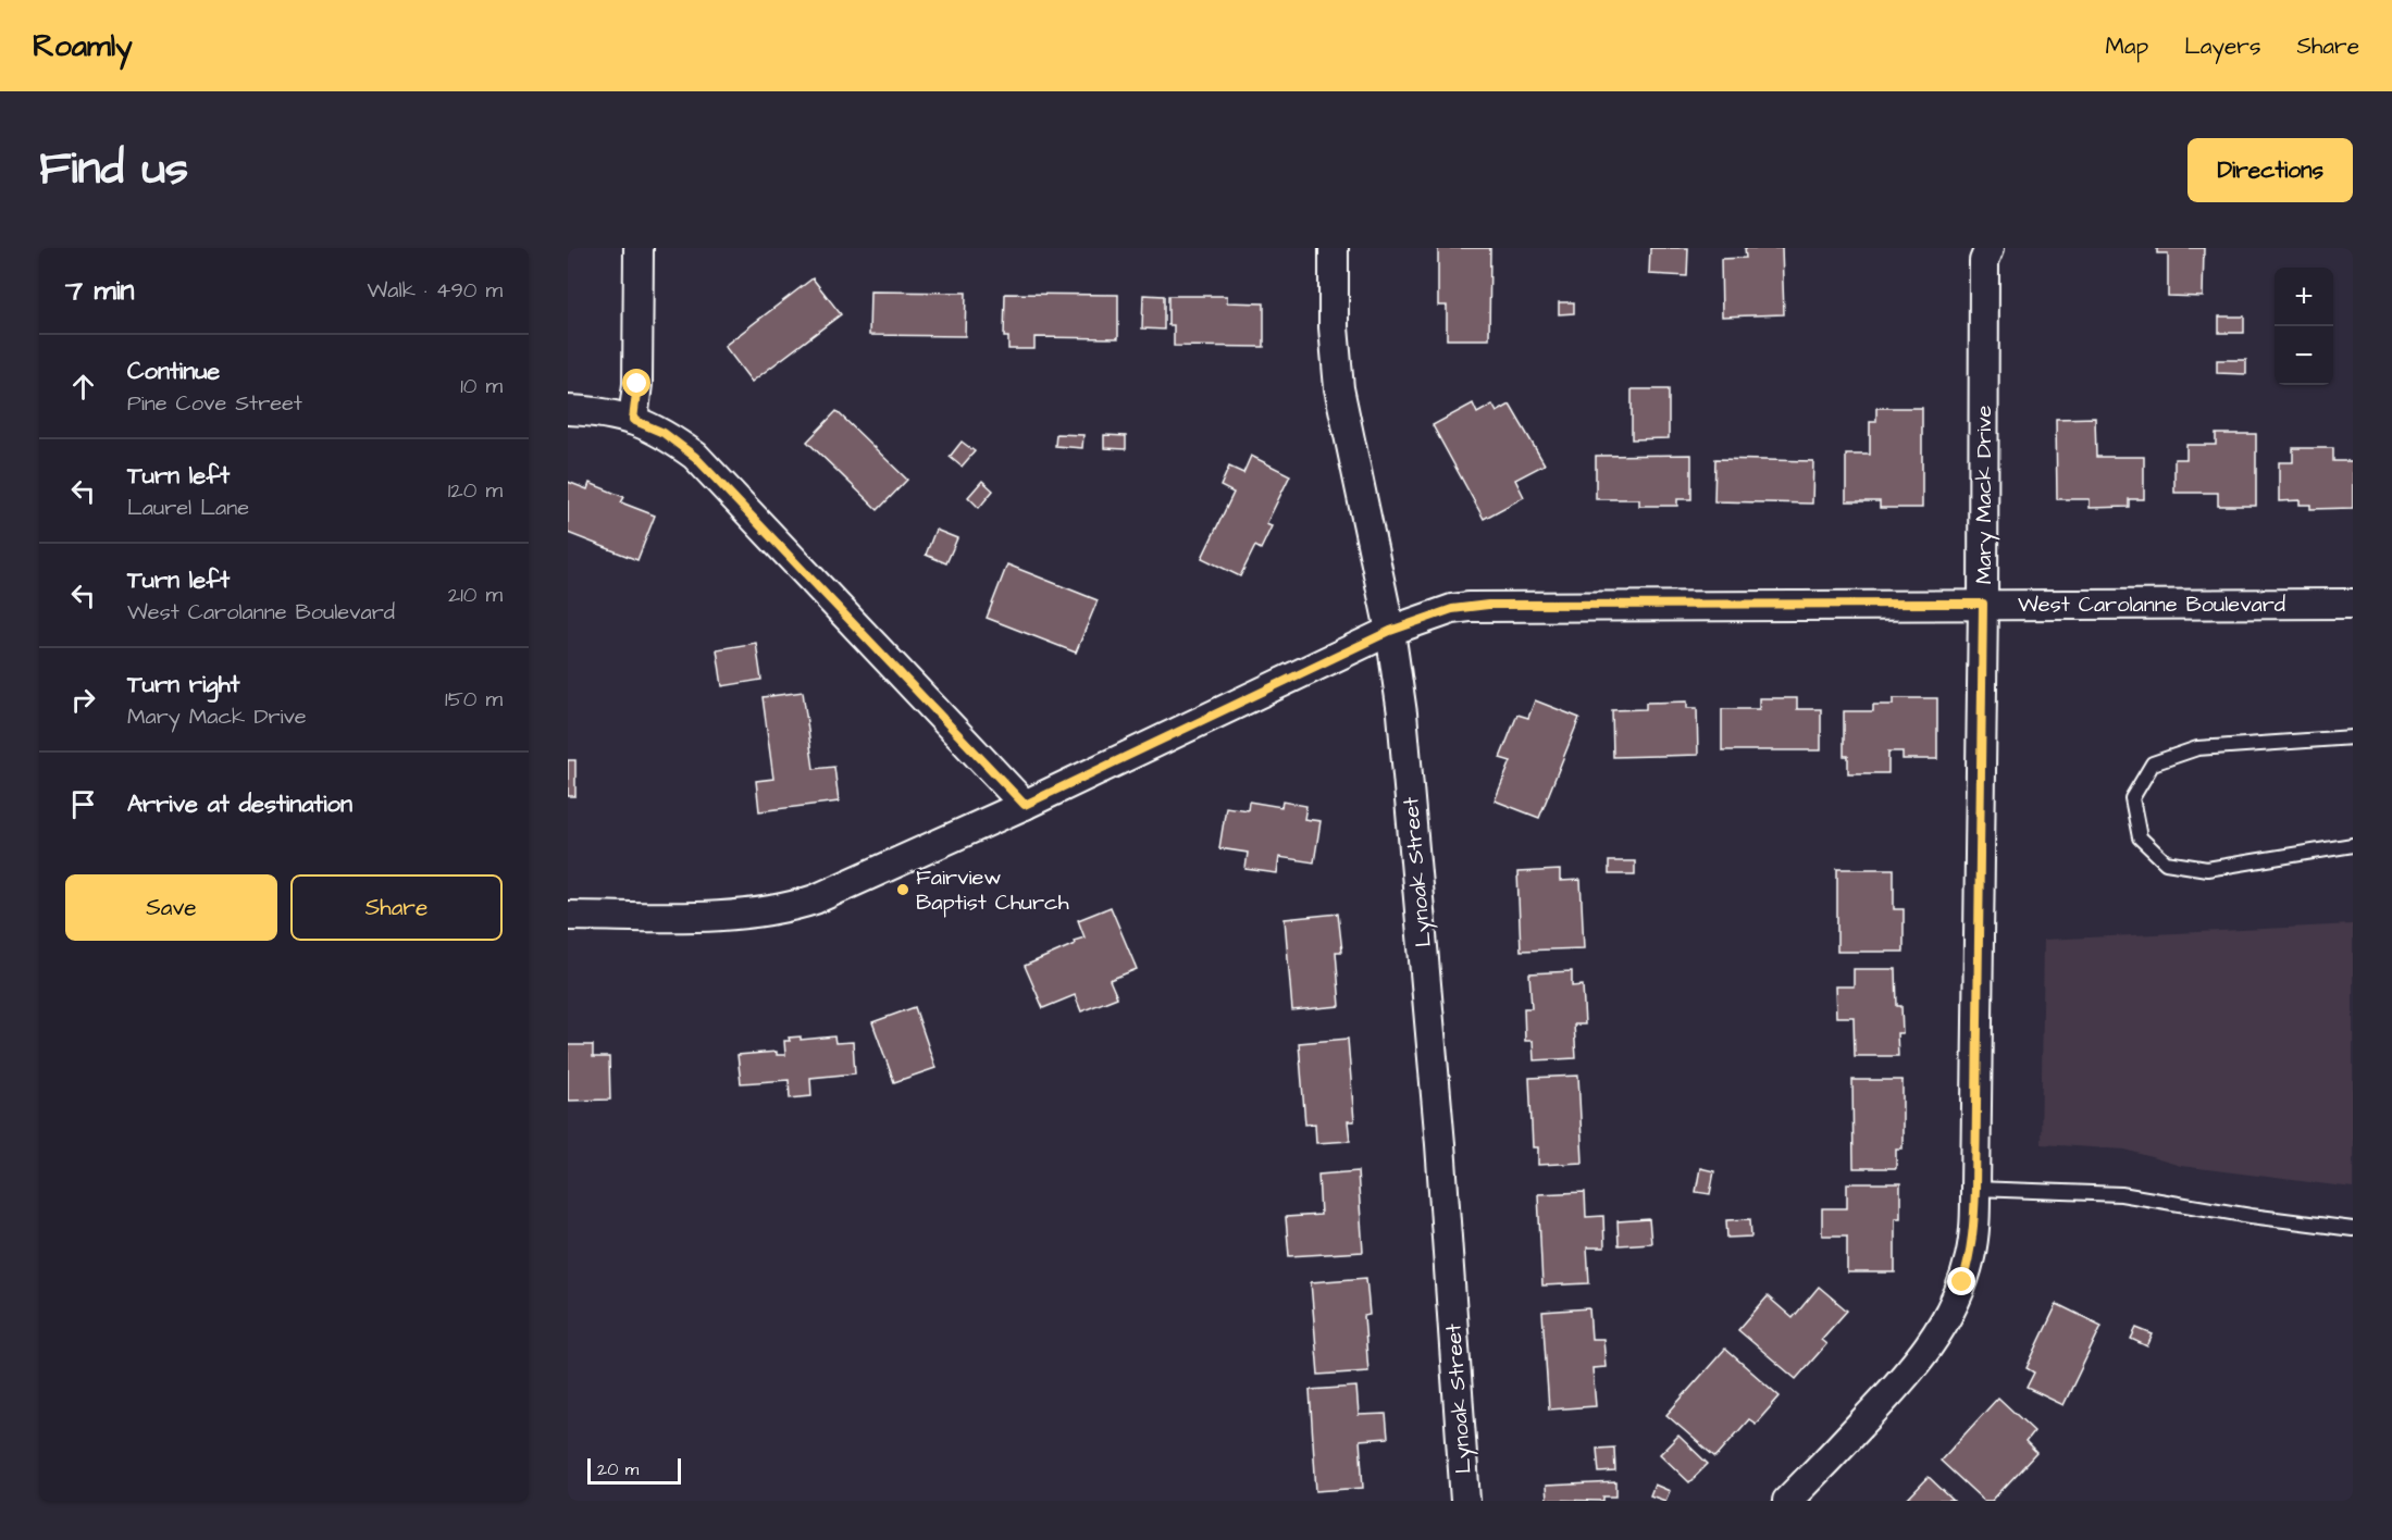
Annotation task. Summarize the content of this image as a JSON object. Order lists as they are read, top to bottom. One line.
{"streets":{"street":["Mary Mack Drive","West Carolanne Boulevard","Lynoak Street"]},"crossings":[["Mary Mack Drive","West Carolanne Boulevard"],["West Carolanne Boulevard","Lynoak Street"]],"places":["Fairview Baptist Church"],"scale_bar":"20 m","page":{"header":"Roamly","nav":["Map","Layers","Share"],"title":"Find us","buttons":["Directions",["Save","Share"]],"heading":["7 min","Walk · 490 m"],"map_buttons":["+","−"],"list":[["Continue","Pine Cove Street","10 m"],["Turn left","Laurel Lane","120 m"],["Turn left","West Carolanne Boulevard","210 m"],["Turn right","Mary Mack Drive","150 m"],"Arrive at destination"],"scale":"20 m"}}
